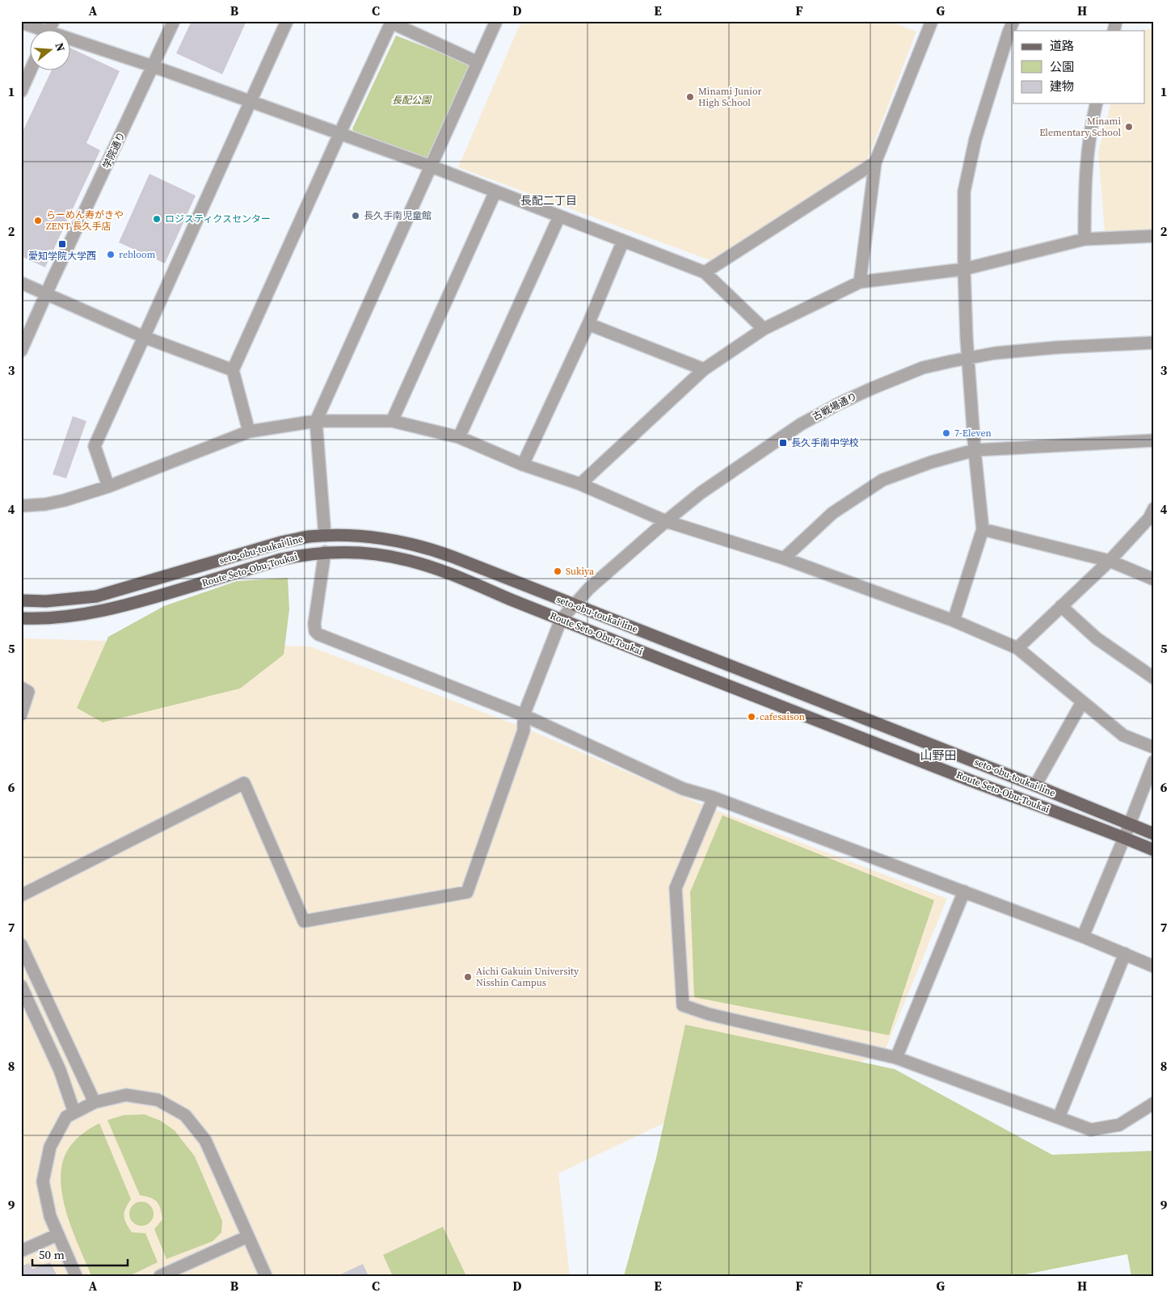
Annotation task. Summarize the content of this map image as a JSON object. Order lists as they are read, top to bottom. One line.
{"streets":{"main road":["seto-obu-toukai line","Route Seto-Obu-Toukai"],"street":["学院通り","古戦場通り"]},"crossings":[["古戦場通り","seto-obu-toukai line"],["古戦場通り","Route Seto-Obu-Toukai"]],"districts":["長配二丁目","山野田"],"parks":["長配公園"],"places":{"other":["Minami Junior High School","Minami Elementary School","長久手南児童館","ロジスティクスセンター","らーめん寿がきや ZENT 長久手店","rebloom","7-Eleven","Sukiya","cafesaison","Aichi Gakuin University Nisshin Campus"],"transit":["愛知学院大学西","長久手南中学校"]},"legend":["道路","公園","建物"],"scale_bar":"50 m","north":"right","grid":{"columns":["A","B","C","D","E","F","G","H"],"rows":["1","2","3","4","5","6","7","8","9"]}}
